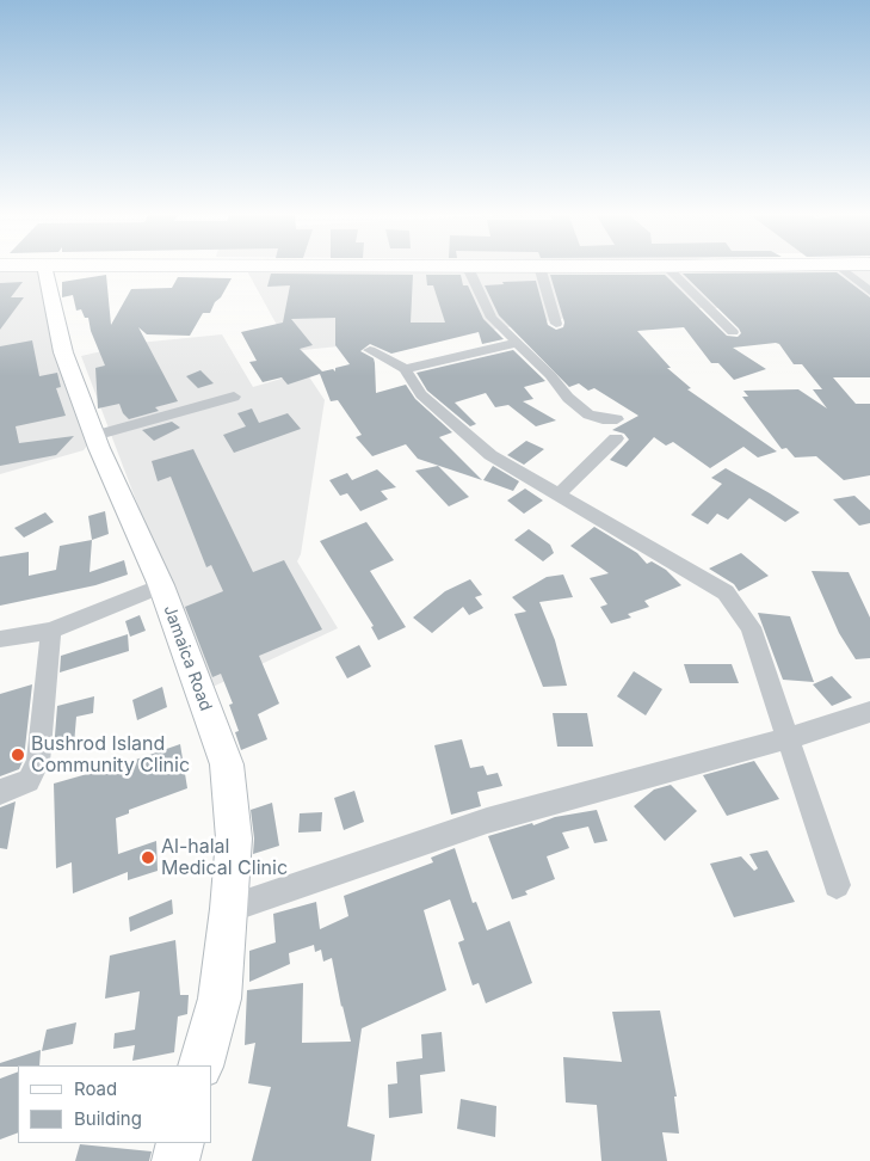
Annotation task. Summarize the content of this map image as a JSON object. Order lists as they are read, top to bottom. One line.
{"streets":{"street":["Jamaica Road"]},"places":["Bushrod Island Community Clinic","Al-halal Medical Clinic"],"legend":["Road","Building"]}
